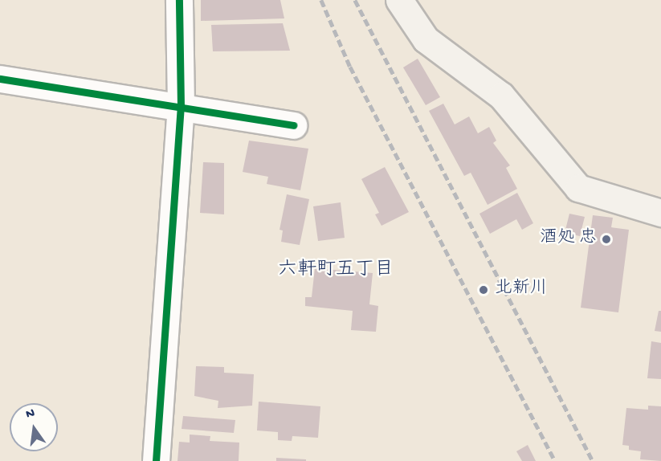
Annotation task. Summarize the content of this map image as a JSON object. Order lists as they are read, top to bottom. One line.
{"districts":["六軒町五丁目"],"places":["酒処 忠","北新川"],"north":"top"}
